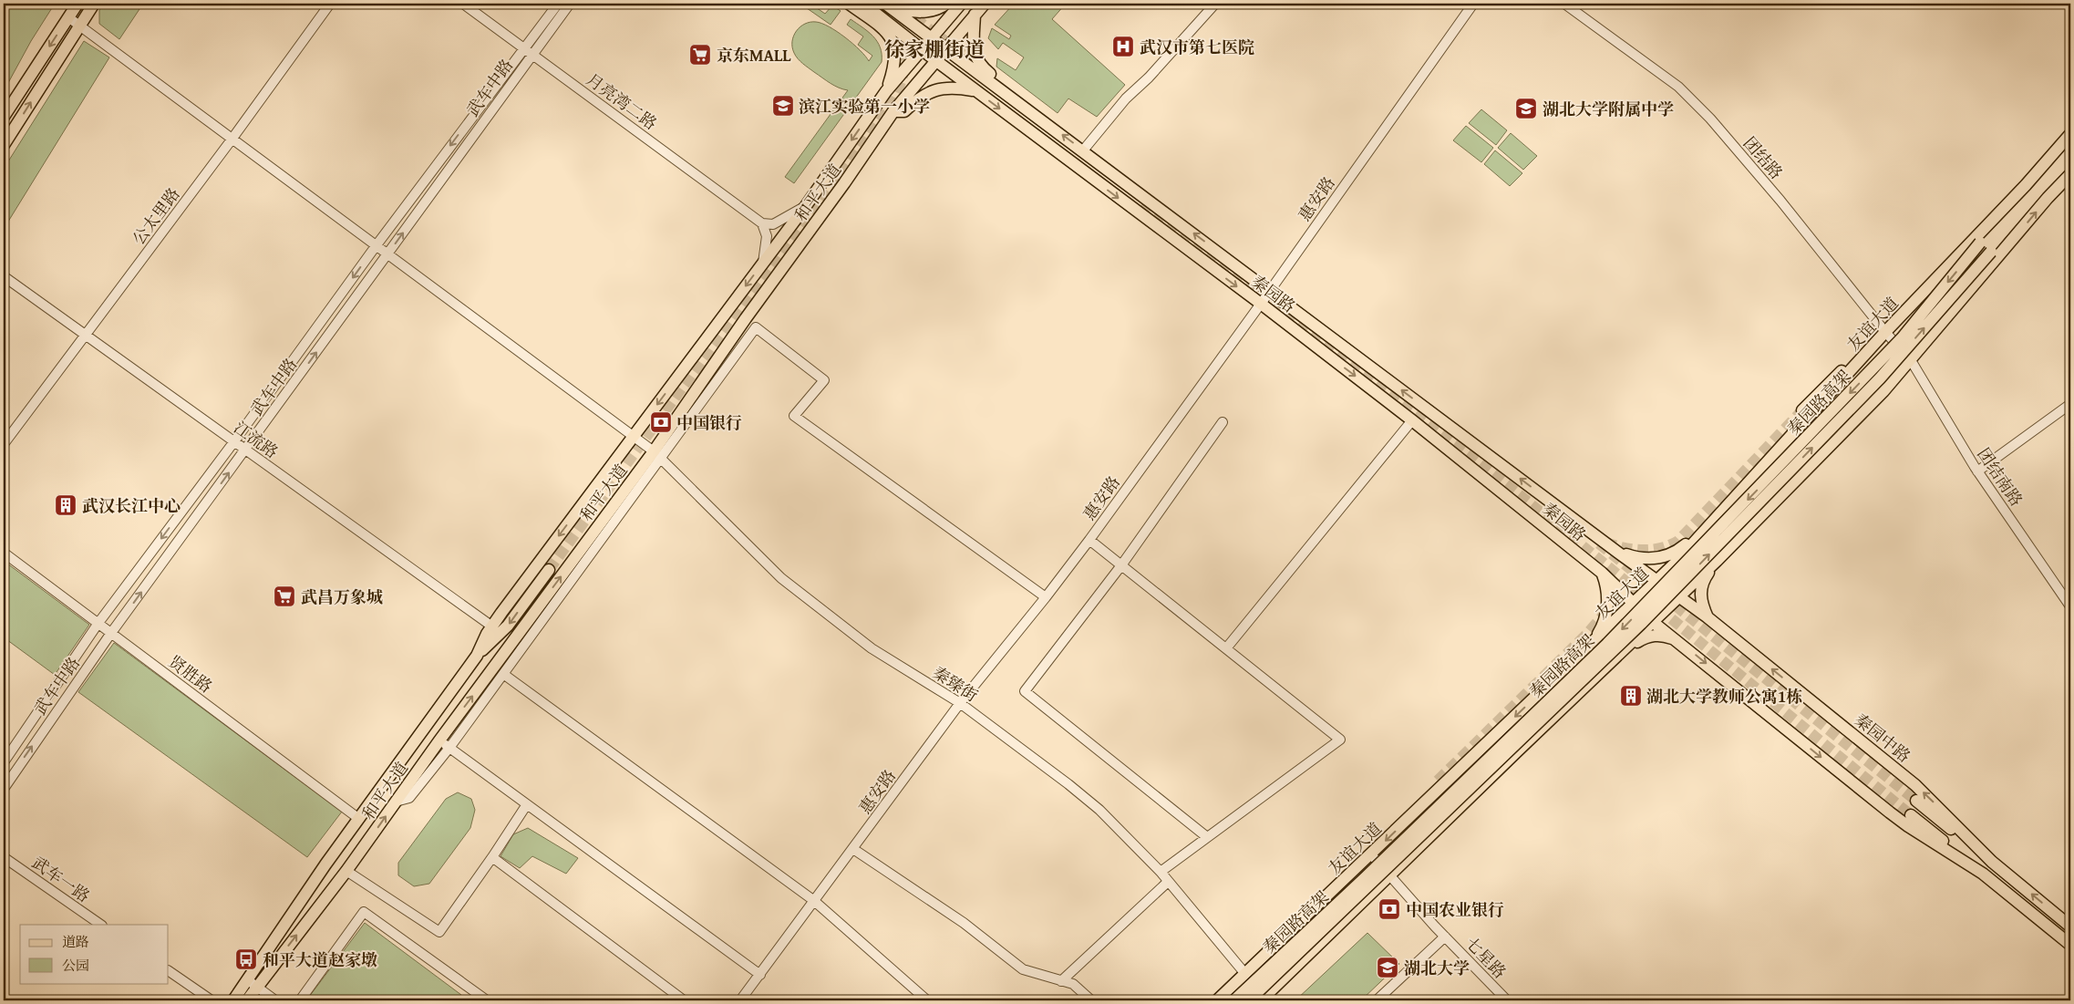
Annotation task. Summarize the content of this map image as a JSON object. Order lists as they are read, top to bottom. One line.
{"streets":{"main road":["和平大道","秦园路","友谊大道","秦园路高架","秦园中路"],"street":["武车中路","月亮湾二路","团结路","惠安路","公太里路","江流路","团结南路","贤胜路","秦臻街","武车一路","七星路"]},"crossings":[["武车中路","月亮湾二路"],["武车中路","江流路"],["武车中路","贤胜路"],["武车中路","秦臻街"],["团结路","友谊大道"],["团结路","团结南路"],["和平大道","秦园路"],["和平大道","江流路"],["和平大道","贤胜路"],["和平大道","秦臻街"],["惠安路","秦园路"],["惠安路","秦臻街"],["公太里路","江流路"],["公太里路","秦臻街"],["秦园路","友谊大道"],["秦园路","秦园中路"],["友谊大道","秦园路高架"],["友谊大道","秦臻街"],["友谊大道","秦园中路"],["友谊大道","七星路"]],"districts":["徐家棚街道"],"places":{"hospital":["武汉市第七医院"],"supermarket":["京东MALL","武昌万象城"],"school or university":["滨江实验第一小学","湖北大学附属中学","湖北大学"],"bank":["中国银行","中国农业银行"],"building":["武汉长江中心","湖北大学教师公寓1栋"],"bus stop":["和平大道赵家墩"]},"legend":["道路","公园"]}
